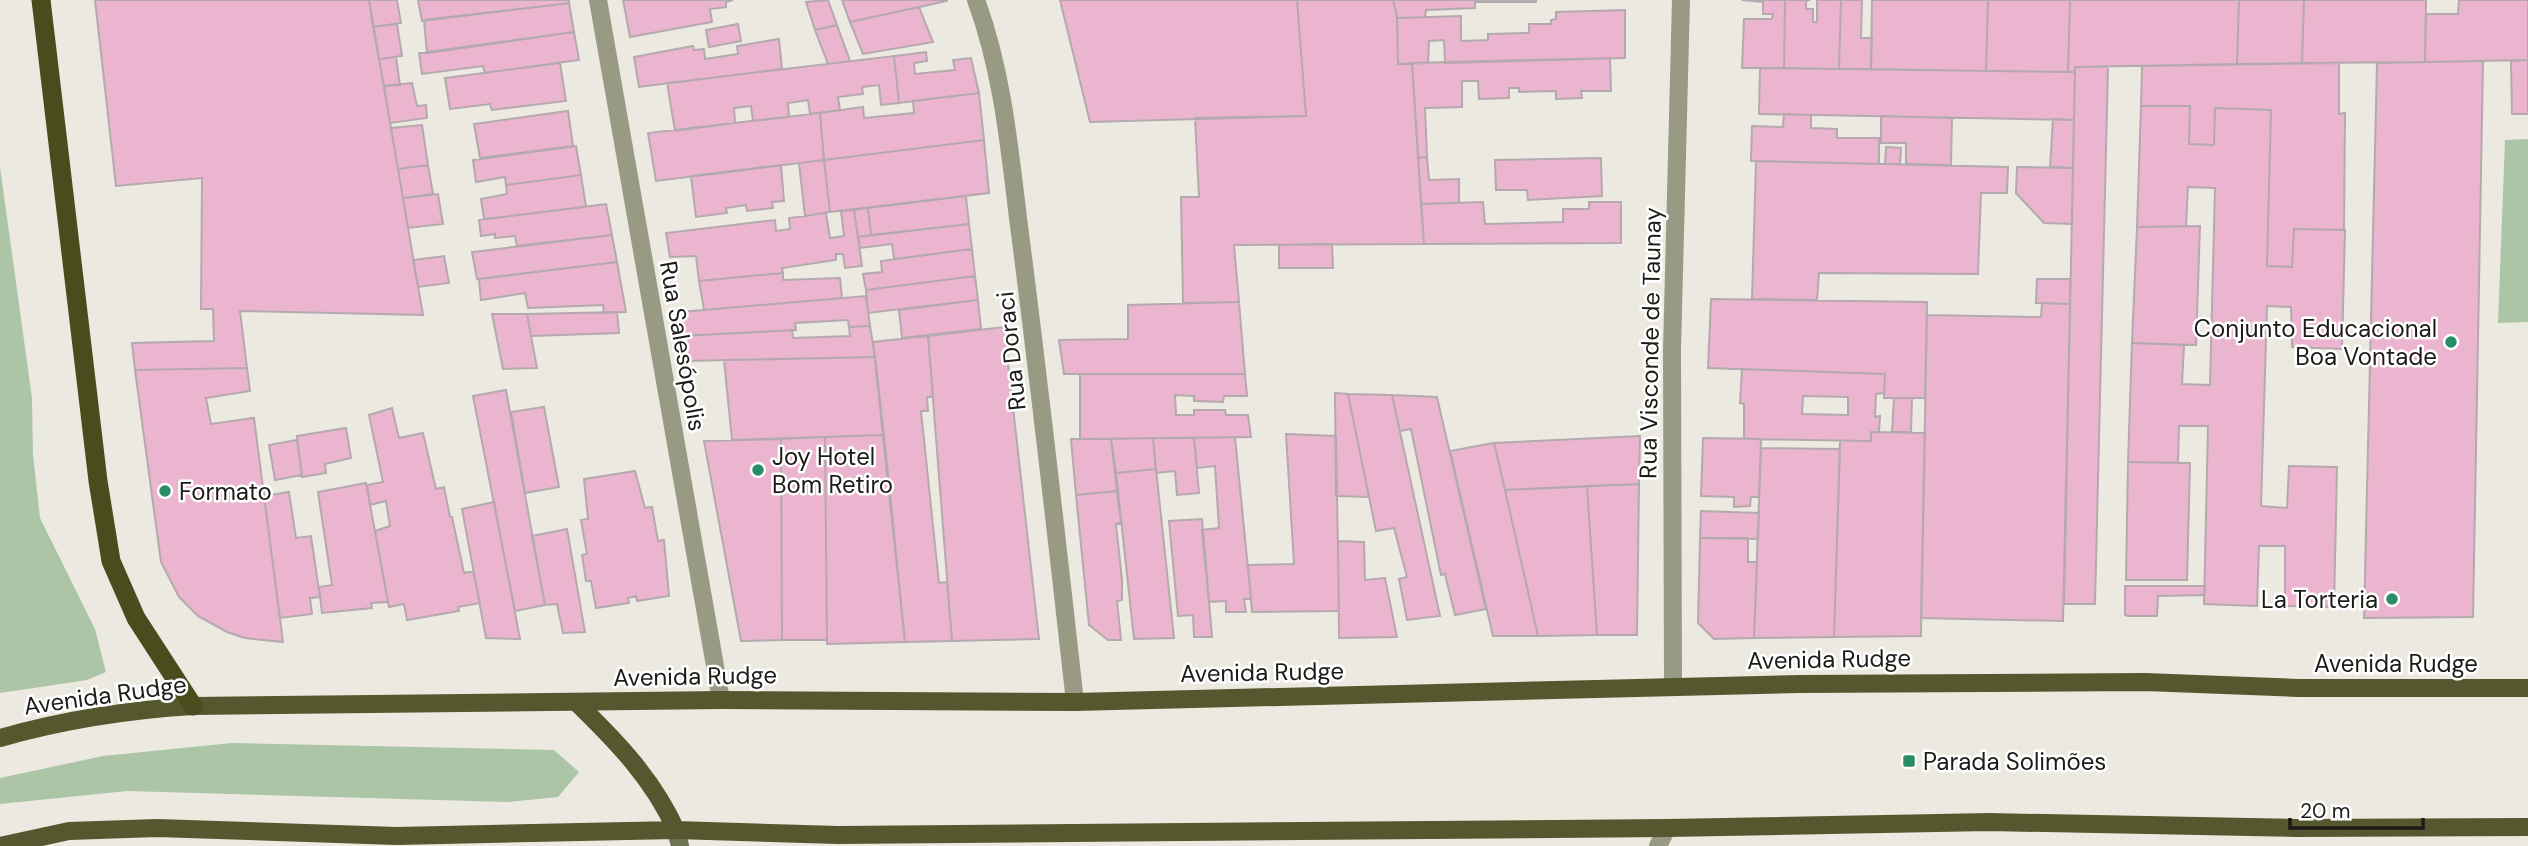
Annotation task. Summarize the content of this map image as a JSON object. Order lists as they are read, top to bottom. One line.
{"streets":{"main road":["Avenida Rudge"],"street":["Rua Visconde de Taunay","Rua Salesópolis","Rua Doraci"]},"crossings":[["Rua Visconde de Taunay","Avenida Rudge"],["Rua Salesópolis","Avenida Rudge"],["Rua Doraci","Avenida Rudge"]],"places":{"other":["Conjunto Educacional Boa Vontade","Joy Hotel Bom Retiro","Formato","La Torteria"],"transit":["Parada Solimões"]},"scale_bar":"20 m"}
